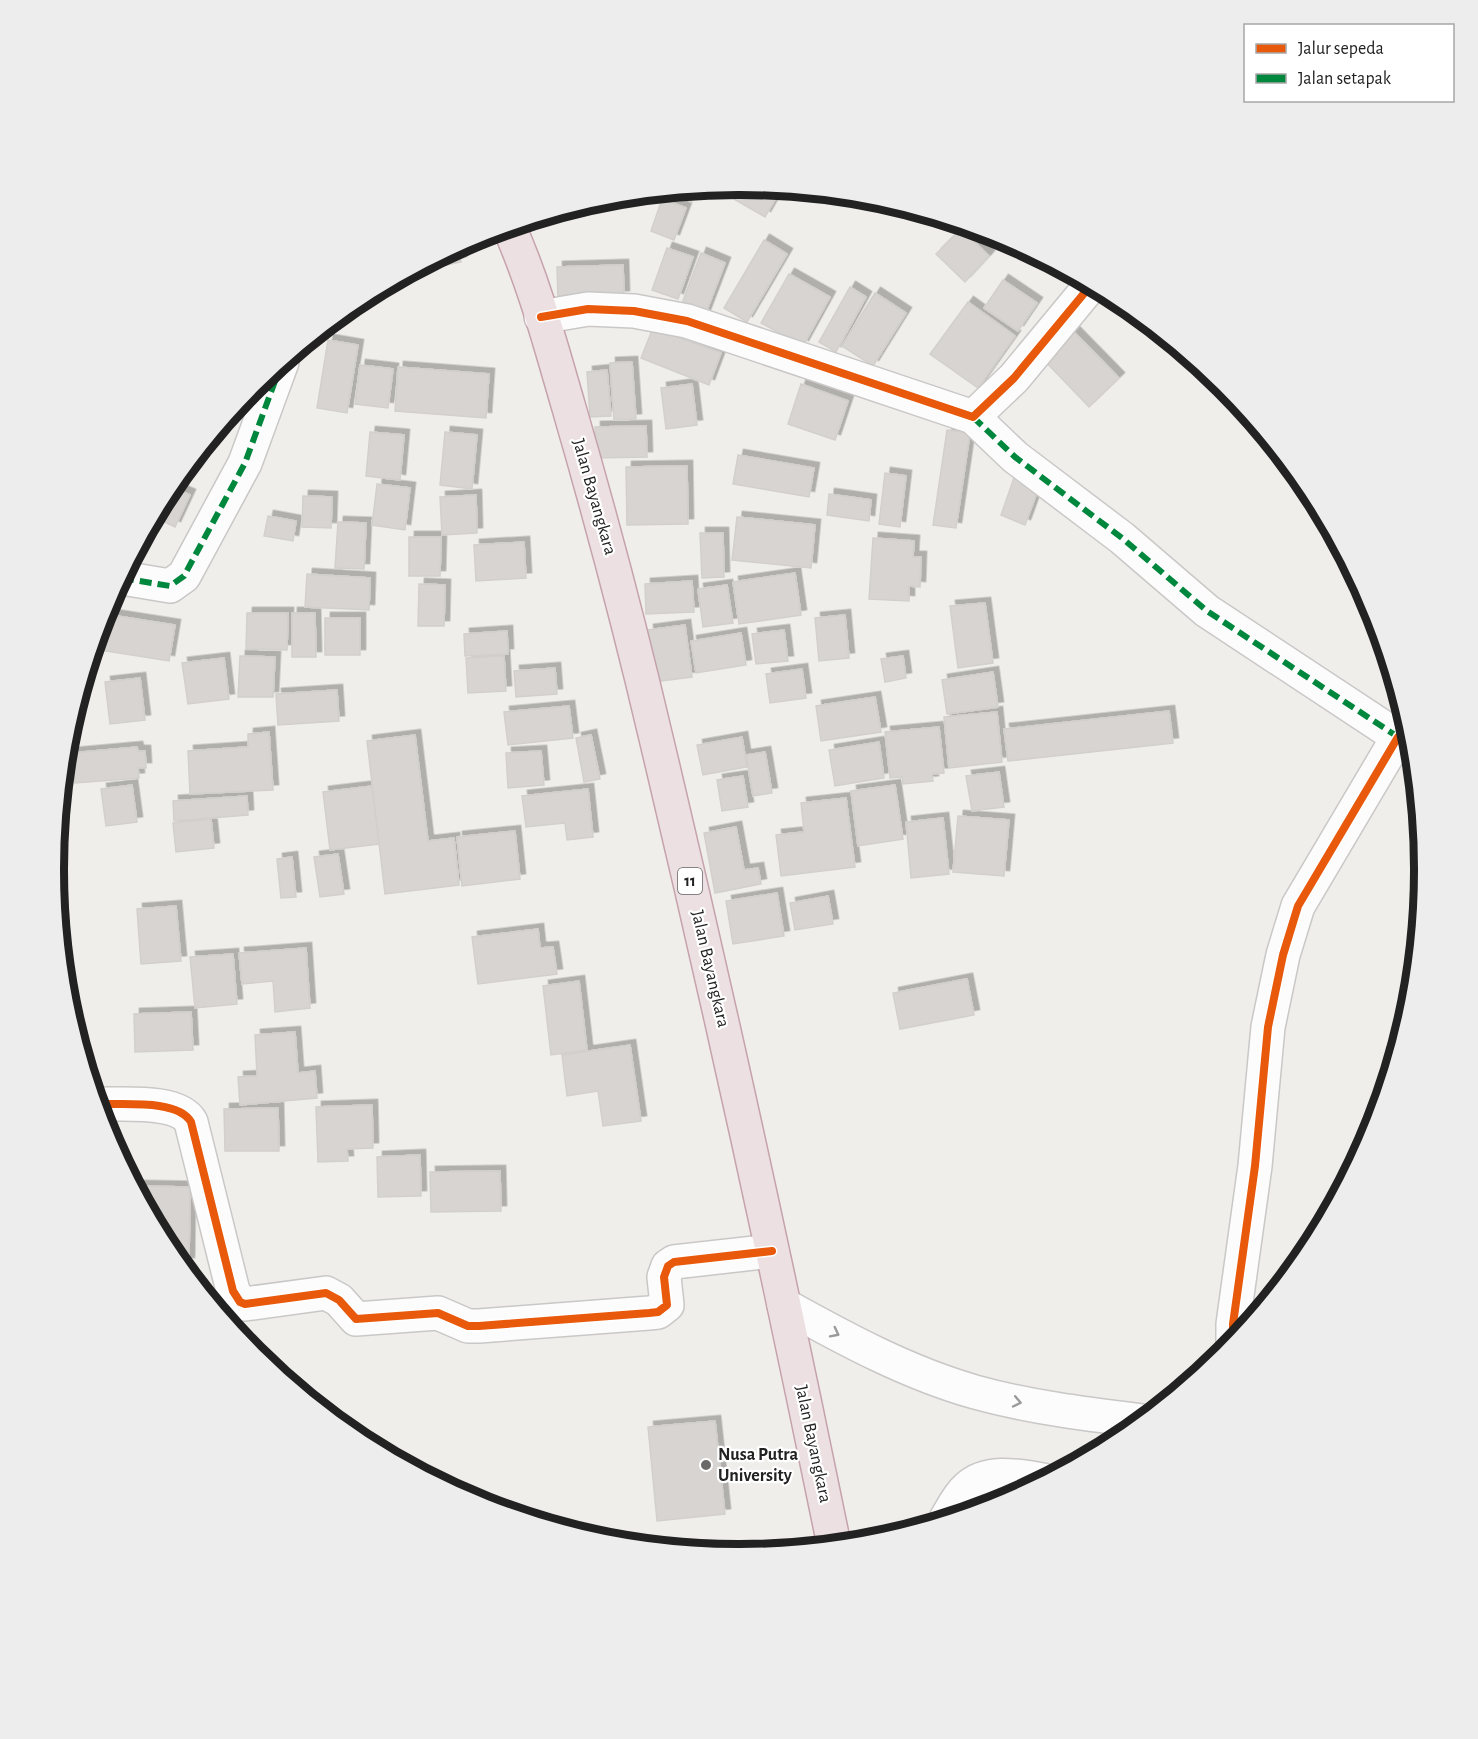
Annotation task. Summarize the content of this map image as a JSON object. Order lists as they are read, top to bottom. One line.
{"streets":{"highway":["Jalan Bayangkara","11"]},"places":["Nusa Putra University"],"legend":["Jalur sepeda","Jalan setapak"]}
